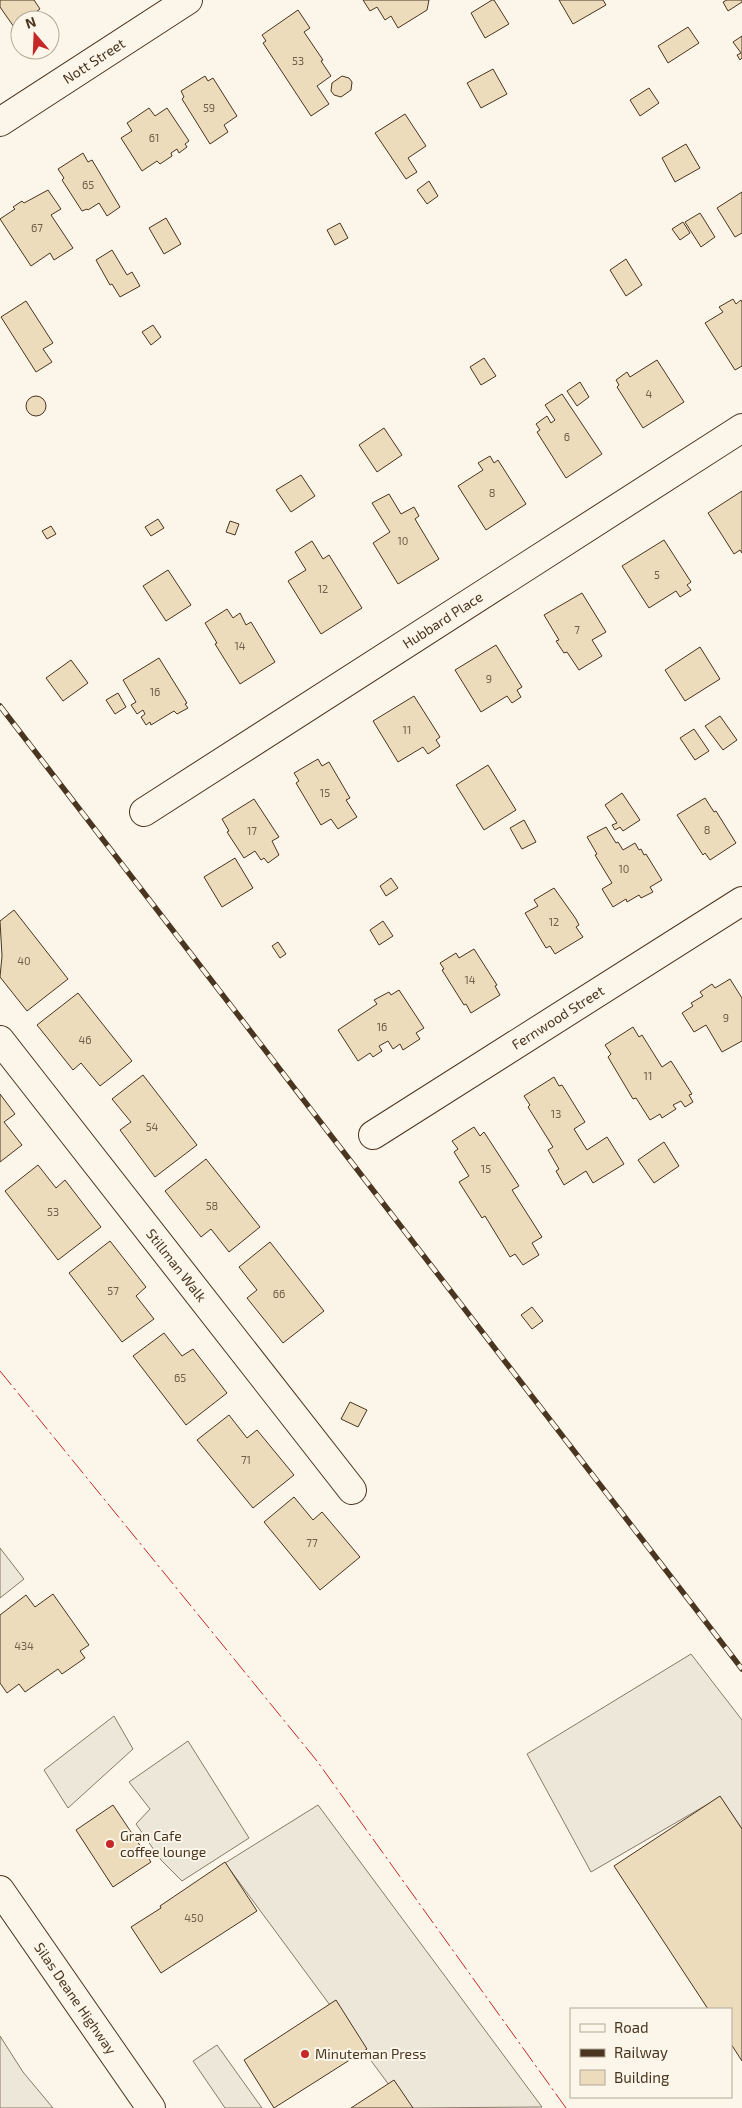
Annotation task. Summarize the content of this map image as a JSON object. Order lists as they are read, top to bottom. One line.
{"streets":{"street":["Nott Street","Hubbard Place","Fernwood Street","Stillman Walk","Silas Deane Highway"]},"places":["Gran Cafe coffee lounge","Minuteman Press"],"house_numbers":["53","59","61","65","67","4","6","8","10","5","12","7","14","9","16","11","15","8","17","10","12","40","14","9","16","46","11","13","54","15","58","53","57","66","65","71","77","434","450"],"legend":["Road","Railway","Building"],"north":"top"}
